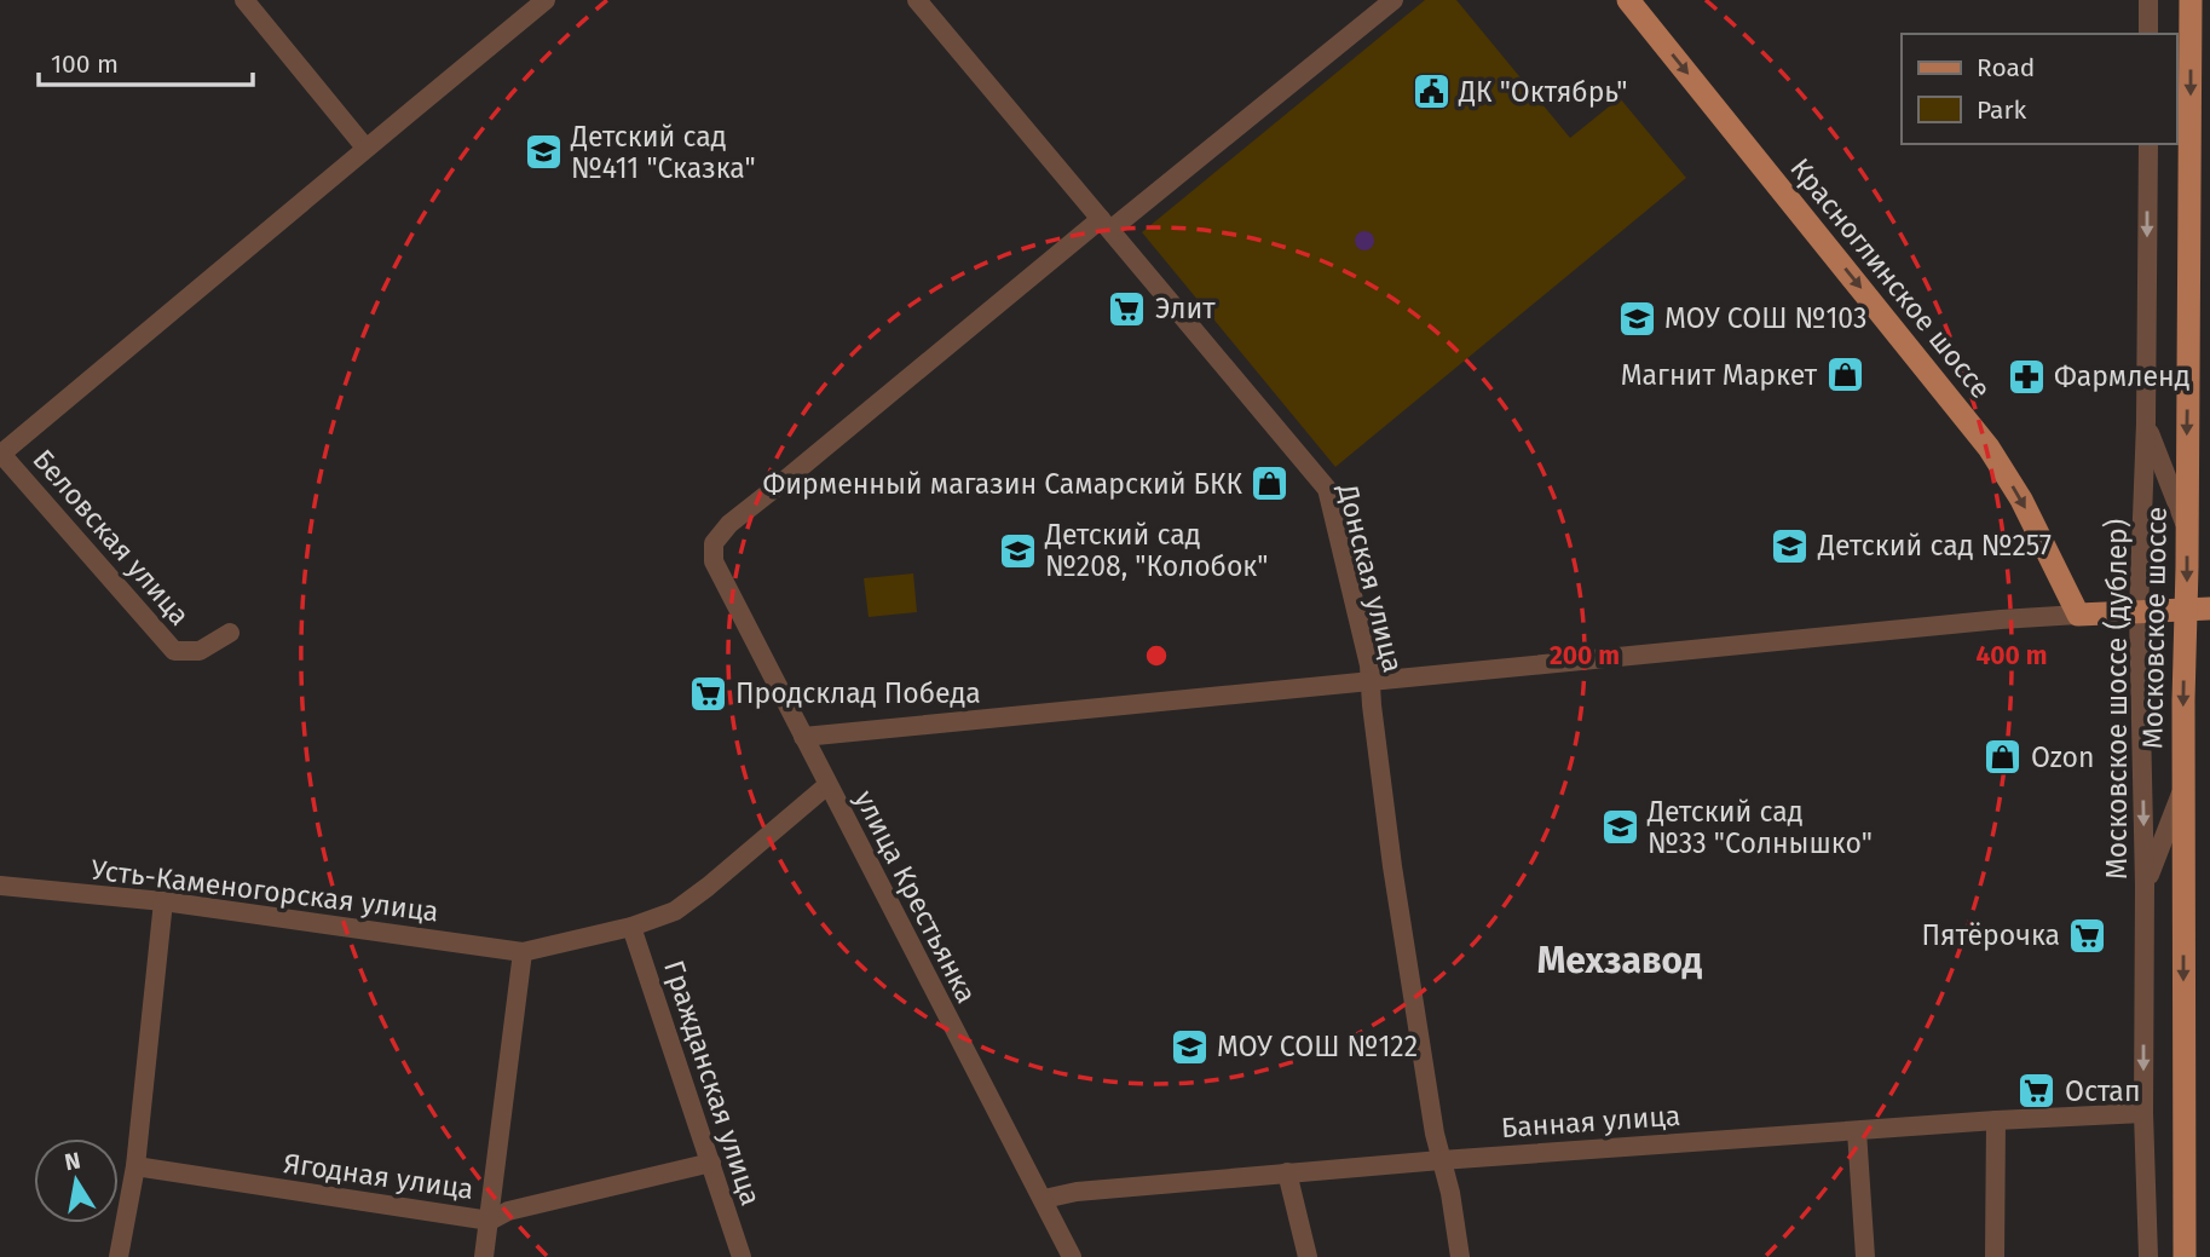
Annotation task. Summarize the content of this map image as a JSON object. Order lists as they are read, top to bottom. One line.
{"streets":{"main road":["Красноглинское шоссе","Московское шоссе"],"street":["Беловская улица","Донская улица","Московское шоссе (дублер)","Усть-Каменогорская улица","улица Крестьянка","Гражданская улица","Банная улица","Ягодная улица"]},"crossings":[["Донская улица","улица Крестьянка"],["Донская улица","Банная улица"],["Московское шоссе (дублер)","Банная улица"],["улица Крестьянка","Банная улица"],["Гражданская улица","Ягодная улица"]],"one_way":["Красноглинское шоссе","Московское шоссе","Московское шоссе (дублер)"],"districts":["Мехзавод"],"places":{"public building":["ДК \"Октябрь\""],"school or university":["Детский сад №411 \"Сказка\"","МОУ СОШ №103","Детский сад №257","Детский сад №208, \"Колобок\"","Детский сад №33 \"Солнышко\"","МОУ СОШ №122"],"supermarket":["Элит","Продсклад Победа","Пятёрочка","Остап"],"shop":["Магнит Маркет","Фирменный магазин Самарский БКК","Ozon"],"pharmacy":["Фармленд"]},"legend":["Road","Park"],"scale_bar":"100 m","north":"top","rings":["200 m","400 m"]}
